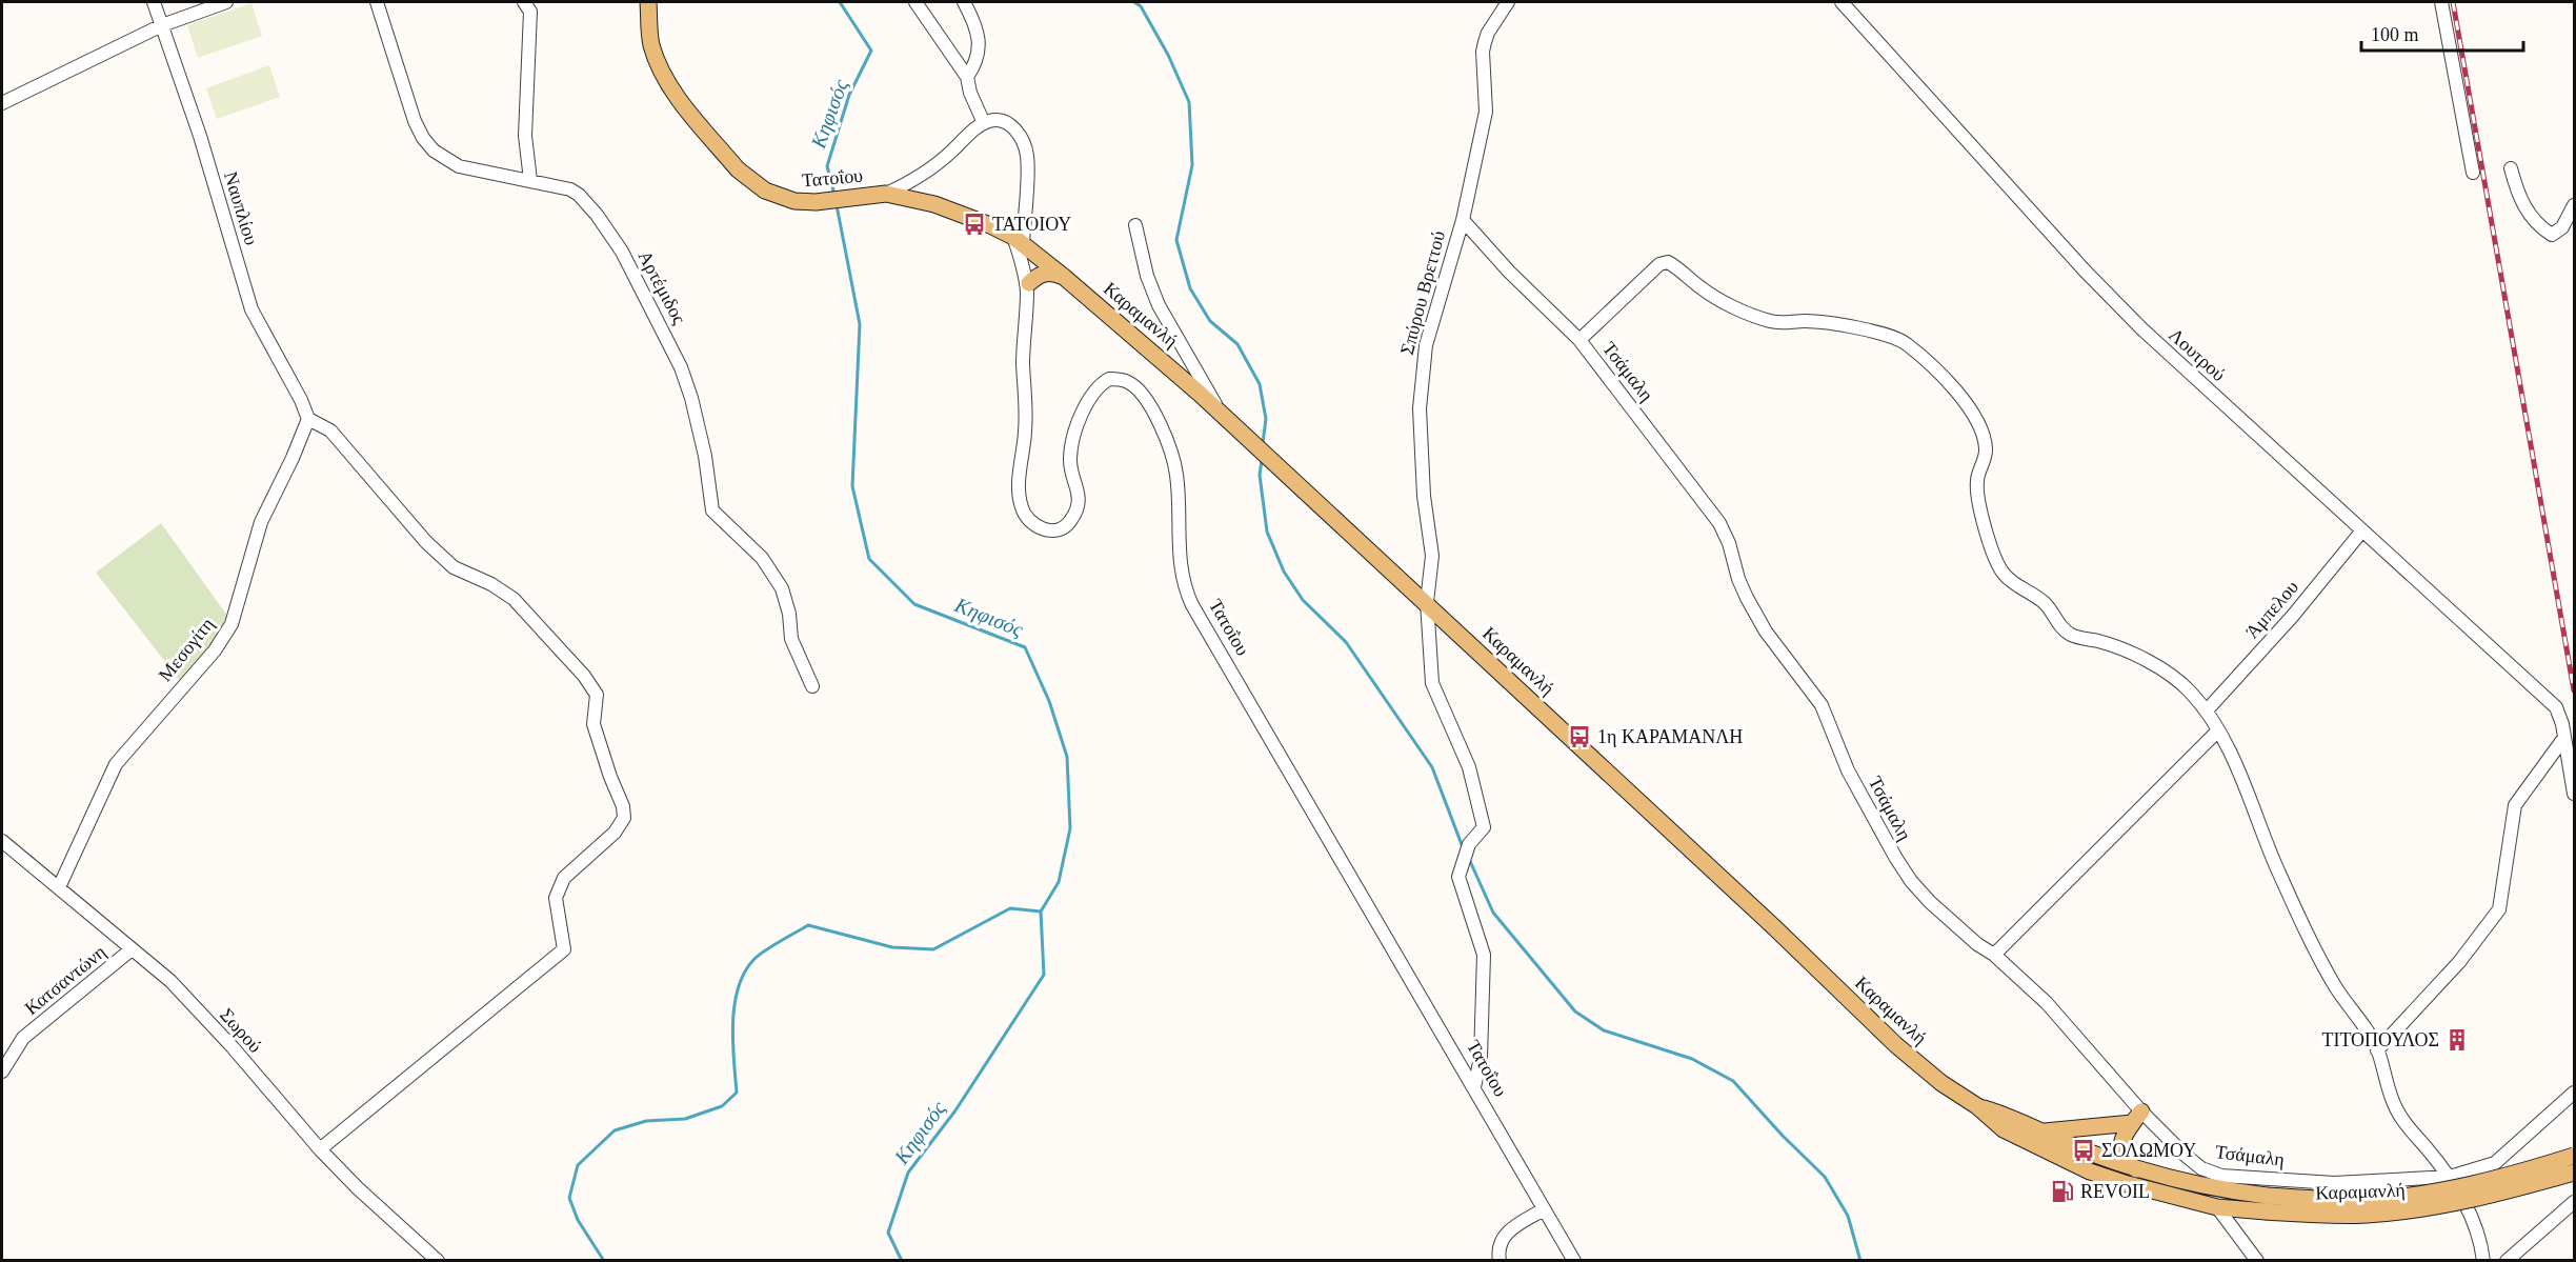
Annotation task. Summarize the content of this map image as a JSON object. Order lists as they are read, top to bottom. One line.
{"streets":{"main road":["Τατοΐου","Καραμανλή"],"street":["Ναυπλίου","Αρτέμιδος","Σπύρου Βρεττού","Λουτρού","Τσάμαλη","Άμπελου","Μεσογίτη","Κατσαντώνη","Σωρού"]},"crossings":[["Τατοΐου","Σπύρου Βρεττού"],["Τατοΐου","Καραμανλή"],["Ναυπλίου","Μεσογίτη"],["Σπύρου Βρεττού","Καραμανλή"],["Σπύρου Βρεττού","Τσάμαλη"],["Λουτρού","Άμπελου"],["Μεσογίτη","Σωρού"],["Κατσαντώνη","Σωρού"]],"water":["Κηφισός"],"places":{"bus stop":["ΤΑΤΟΙΟΥ","1η ΚΑΡΑΜΑΝΛΗ","ΣΟΛΩΜΟΥ"],"building":["ΤΙΤΟΠΟΥΛΟΣ"],"fuel station":["REVOIL"]},"scale_bar":"100 m"}
